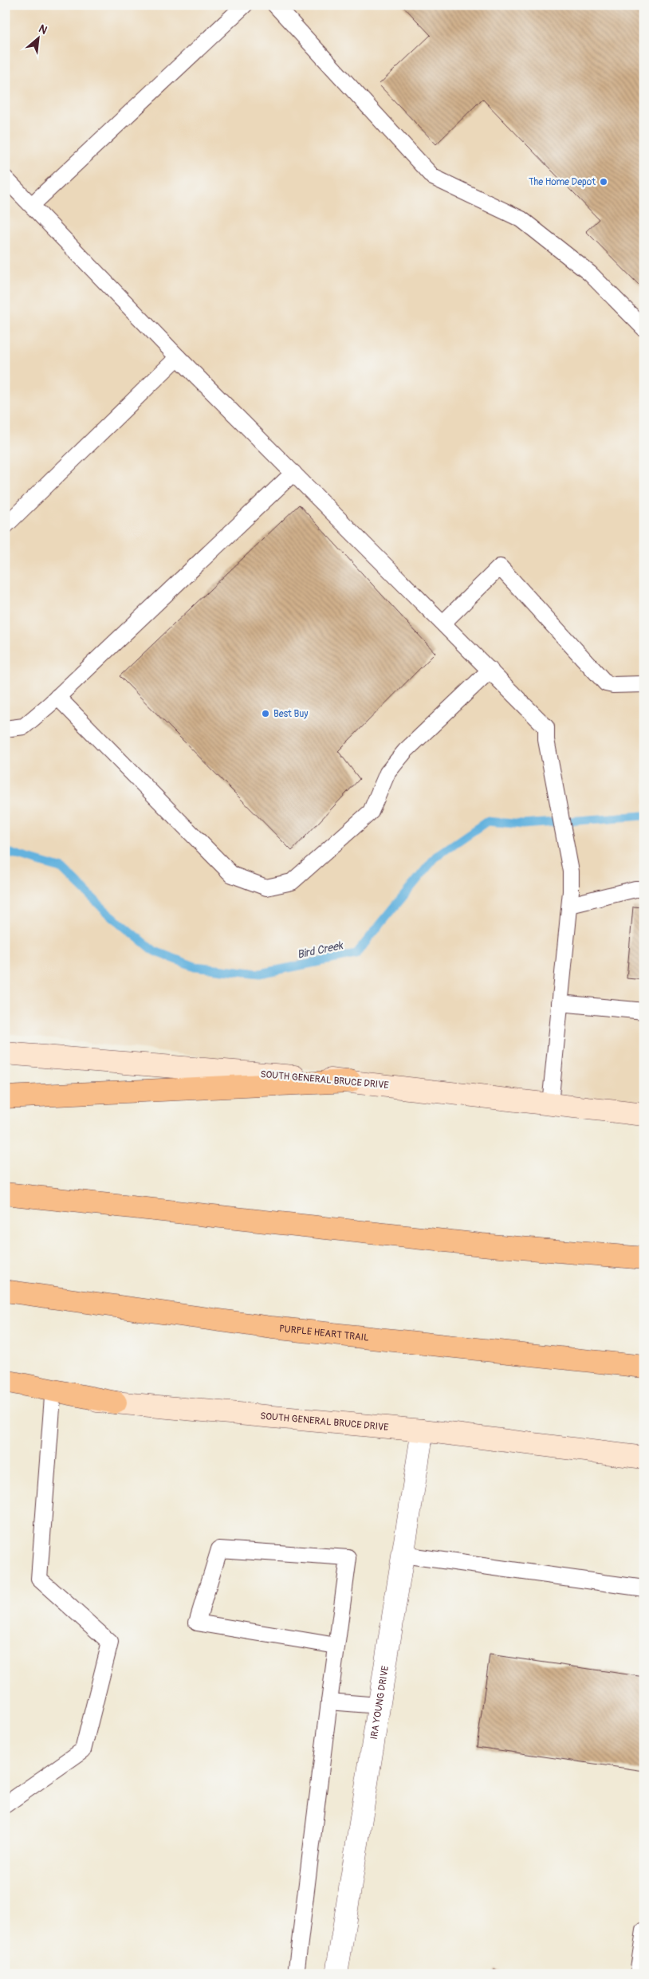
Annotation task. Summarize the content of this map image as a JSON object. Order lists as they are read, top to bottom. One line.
{"streets":{"highway":["PURPLE HEART TRAIL"],"main road":["SOUTH GENERAL BRUCE DRIVE"],"street":["IRA YOUNG DRIVE"]},"crossings":[["SOUTH GENERAL BRUCE DRIVE","IRA YOUNG DRIVE"]],"water":["Bird Creek"],"places":["The Home Depot","Best Buy"],"north":"top right"}
